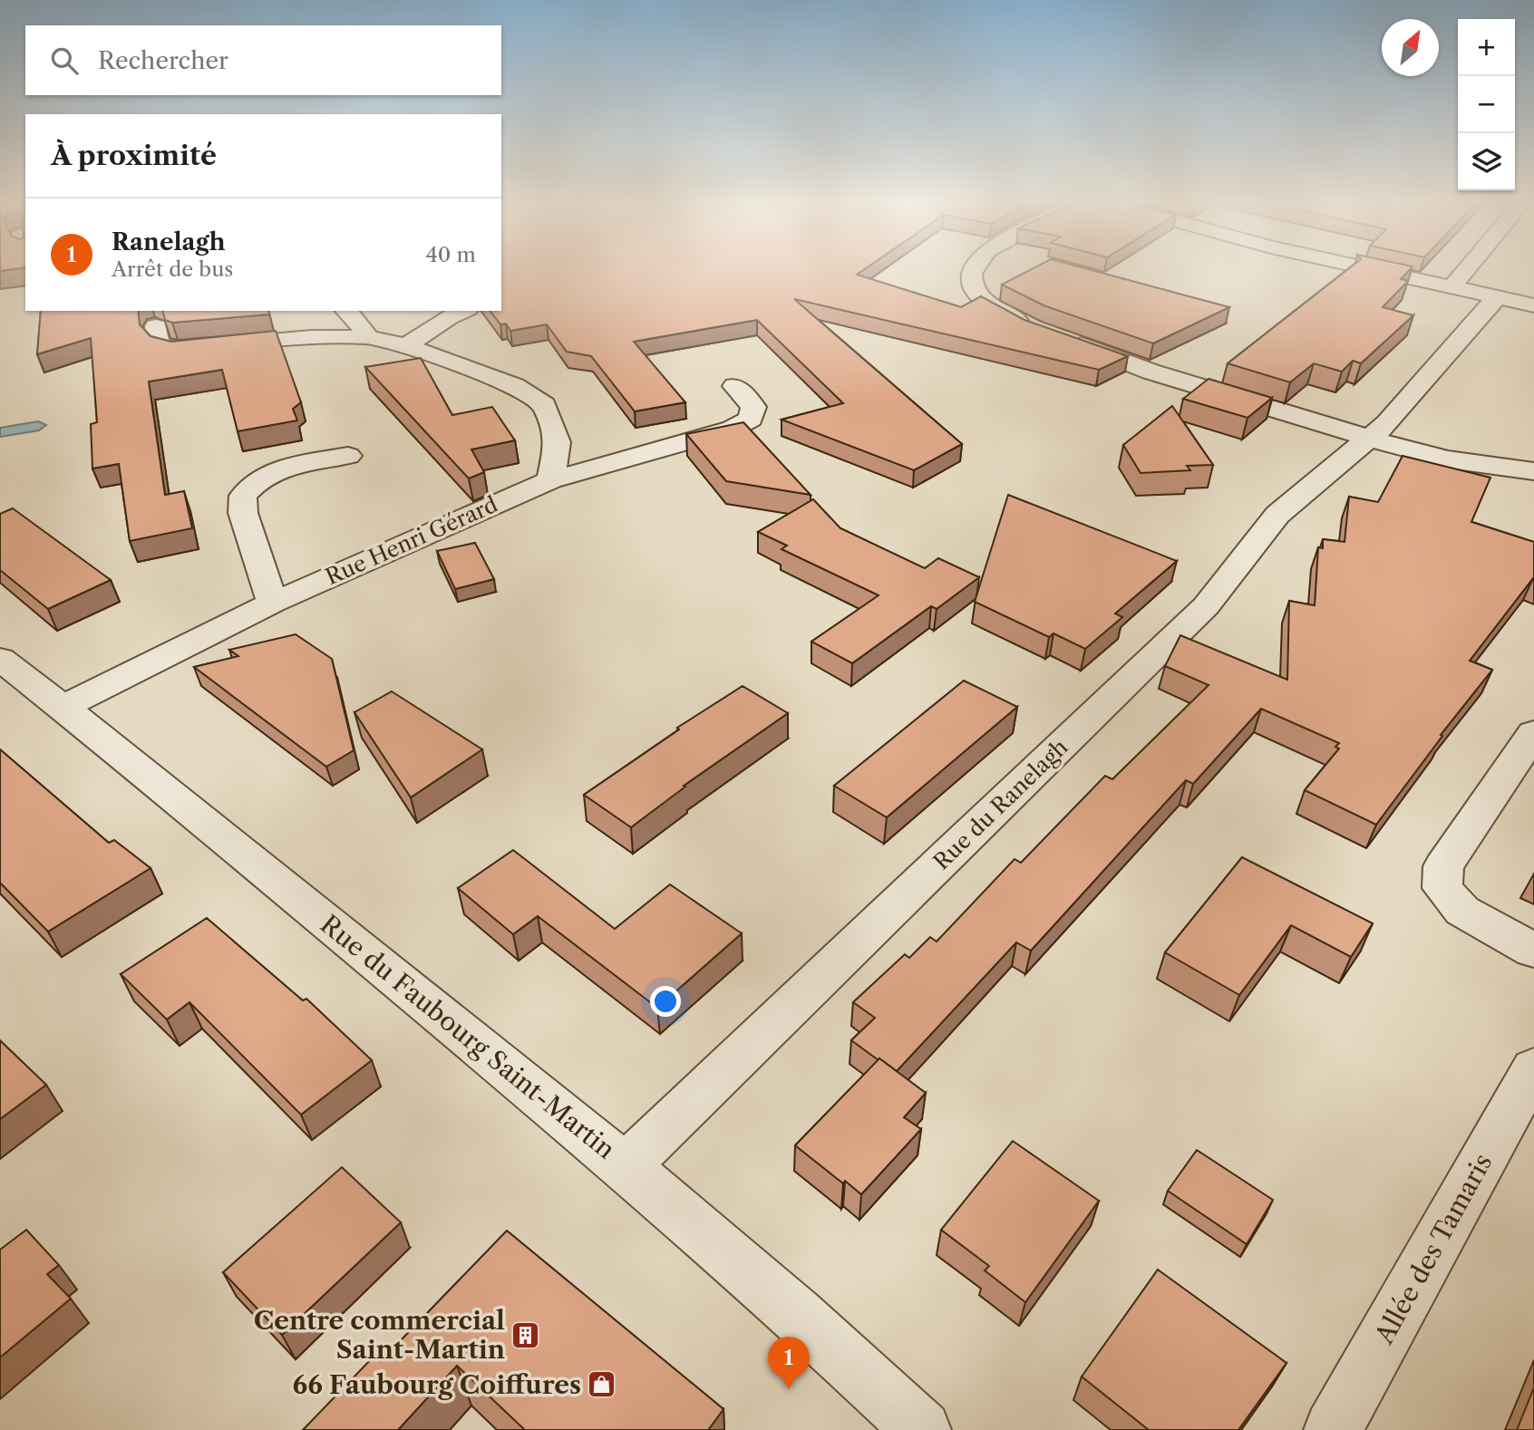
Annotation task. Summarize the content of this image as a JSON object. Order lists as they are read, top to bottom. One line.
{"streets":{"street":["Rue Henri Gérard","Rue du Ranelagh","Rue du Faubourg Saint-Martin","Allée des Tamaris"]},"crossings":[["Rue Henri Gérard","Rue du Faubourg Saint-Martin"],["Rue du Ranelagh","Rue du Faubourg Saint-Martin"]],"places":{"building":["Centre commercial Saint-Martin"],"shop":["66 Faubourg Coiffures"]},"north":"top right","page":{"map_buttons":["+","−"],"search":"Rechercher","heading":"À proximité","list":[{"mark":"1","name":"Ranelagh","note":"Arrêt de bus","value":"40 m"}],"pins":"1"}}
